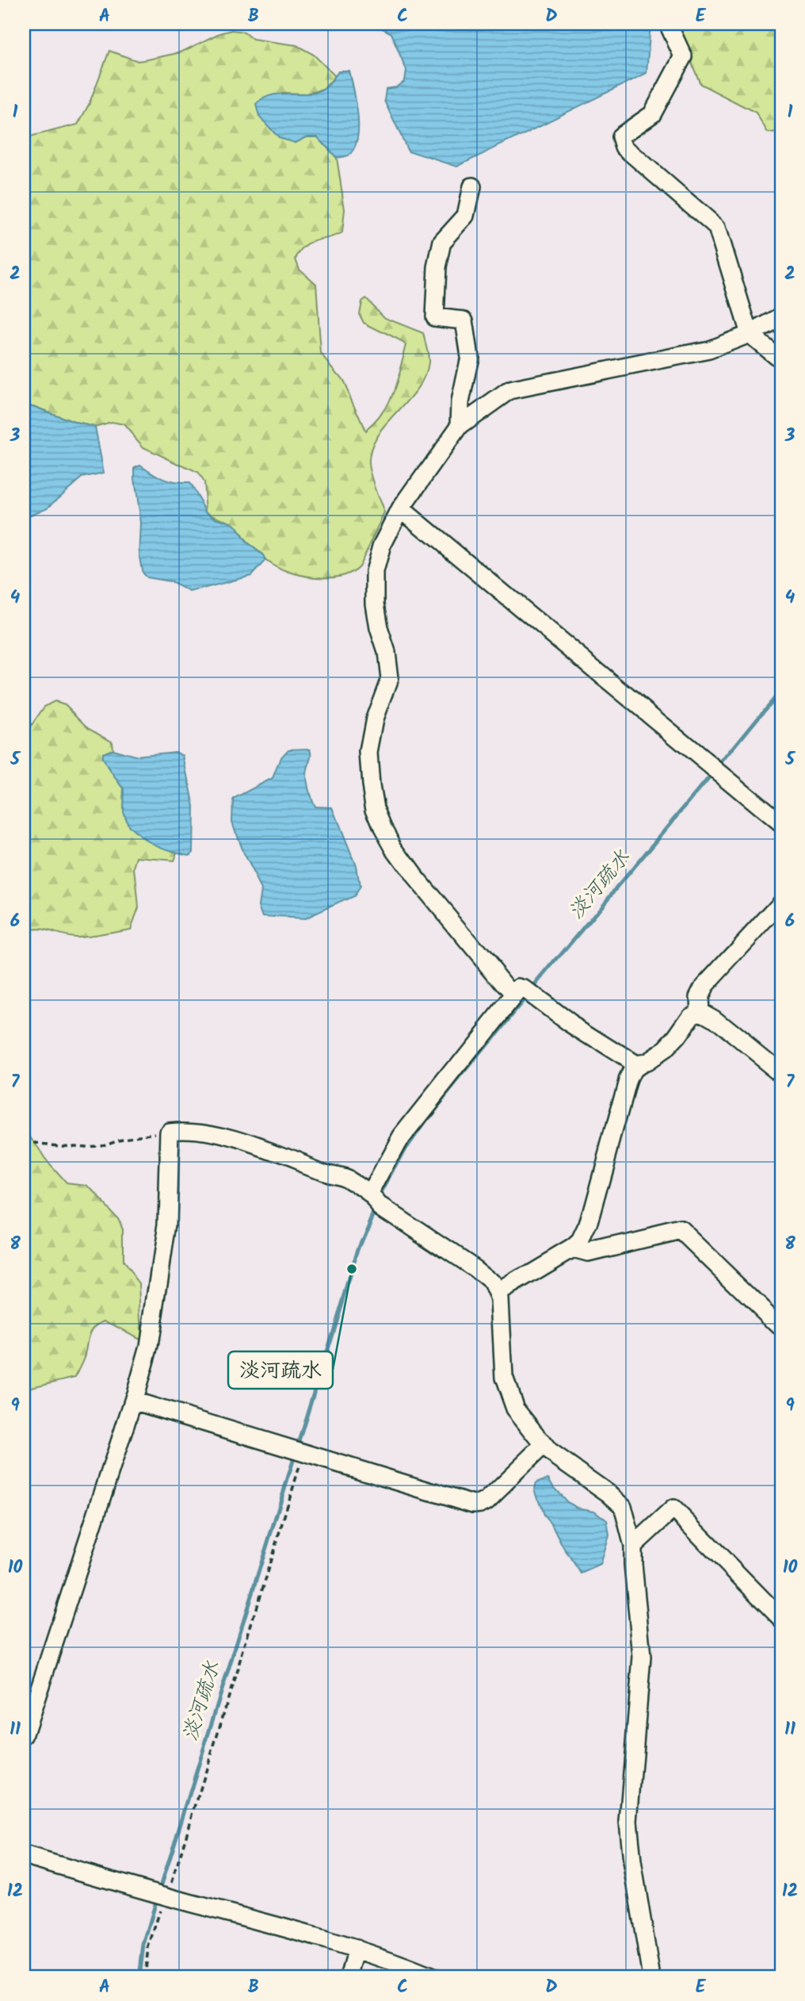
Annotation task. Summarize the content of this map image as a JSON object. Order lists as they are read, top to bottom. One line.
{"water":["淡河疏水"],"places":["淡河疏水"],"grid":{"columns":["A","B","C","D","E"],"rows":["1","2","3","4","5","6","7","8","9","10","11","12"]}}
